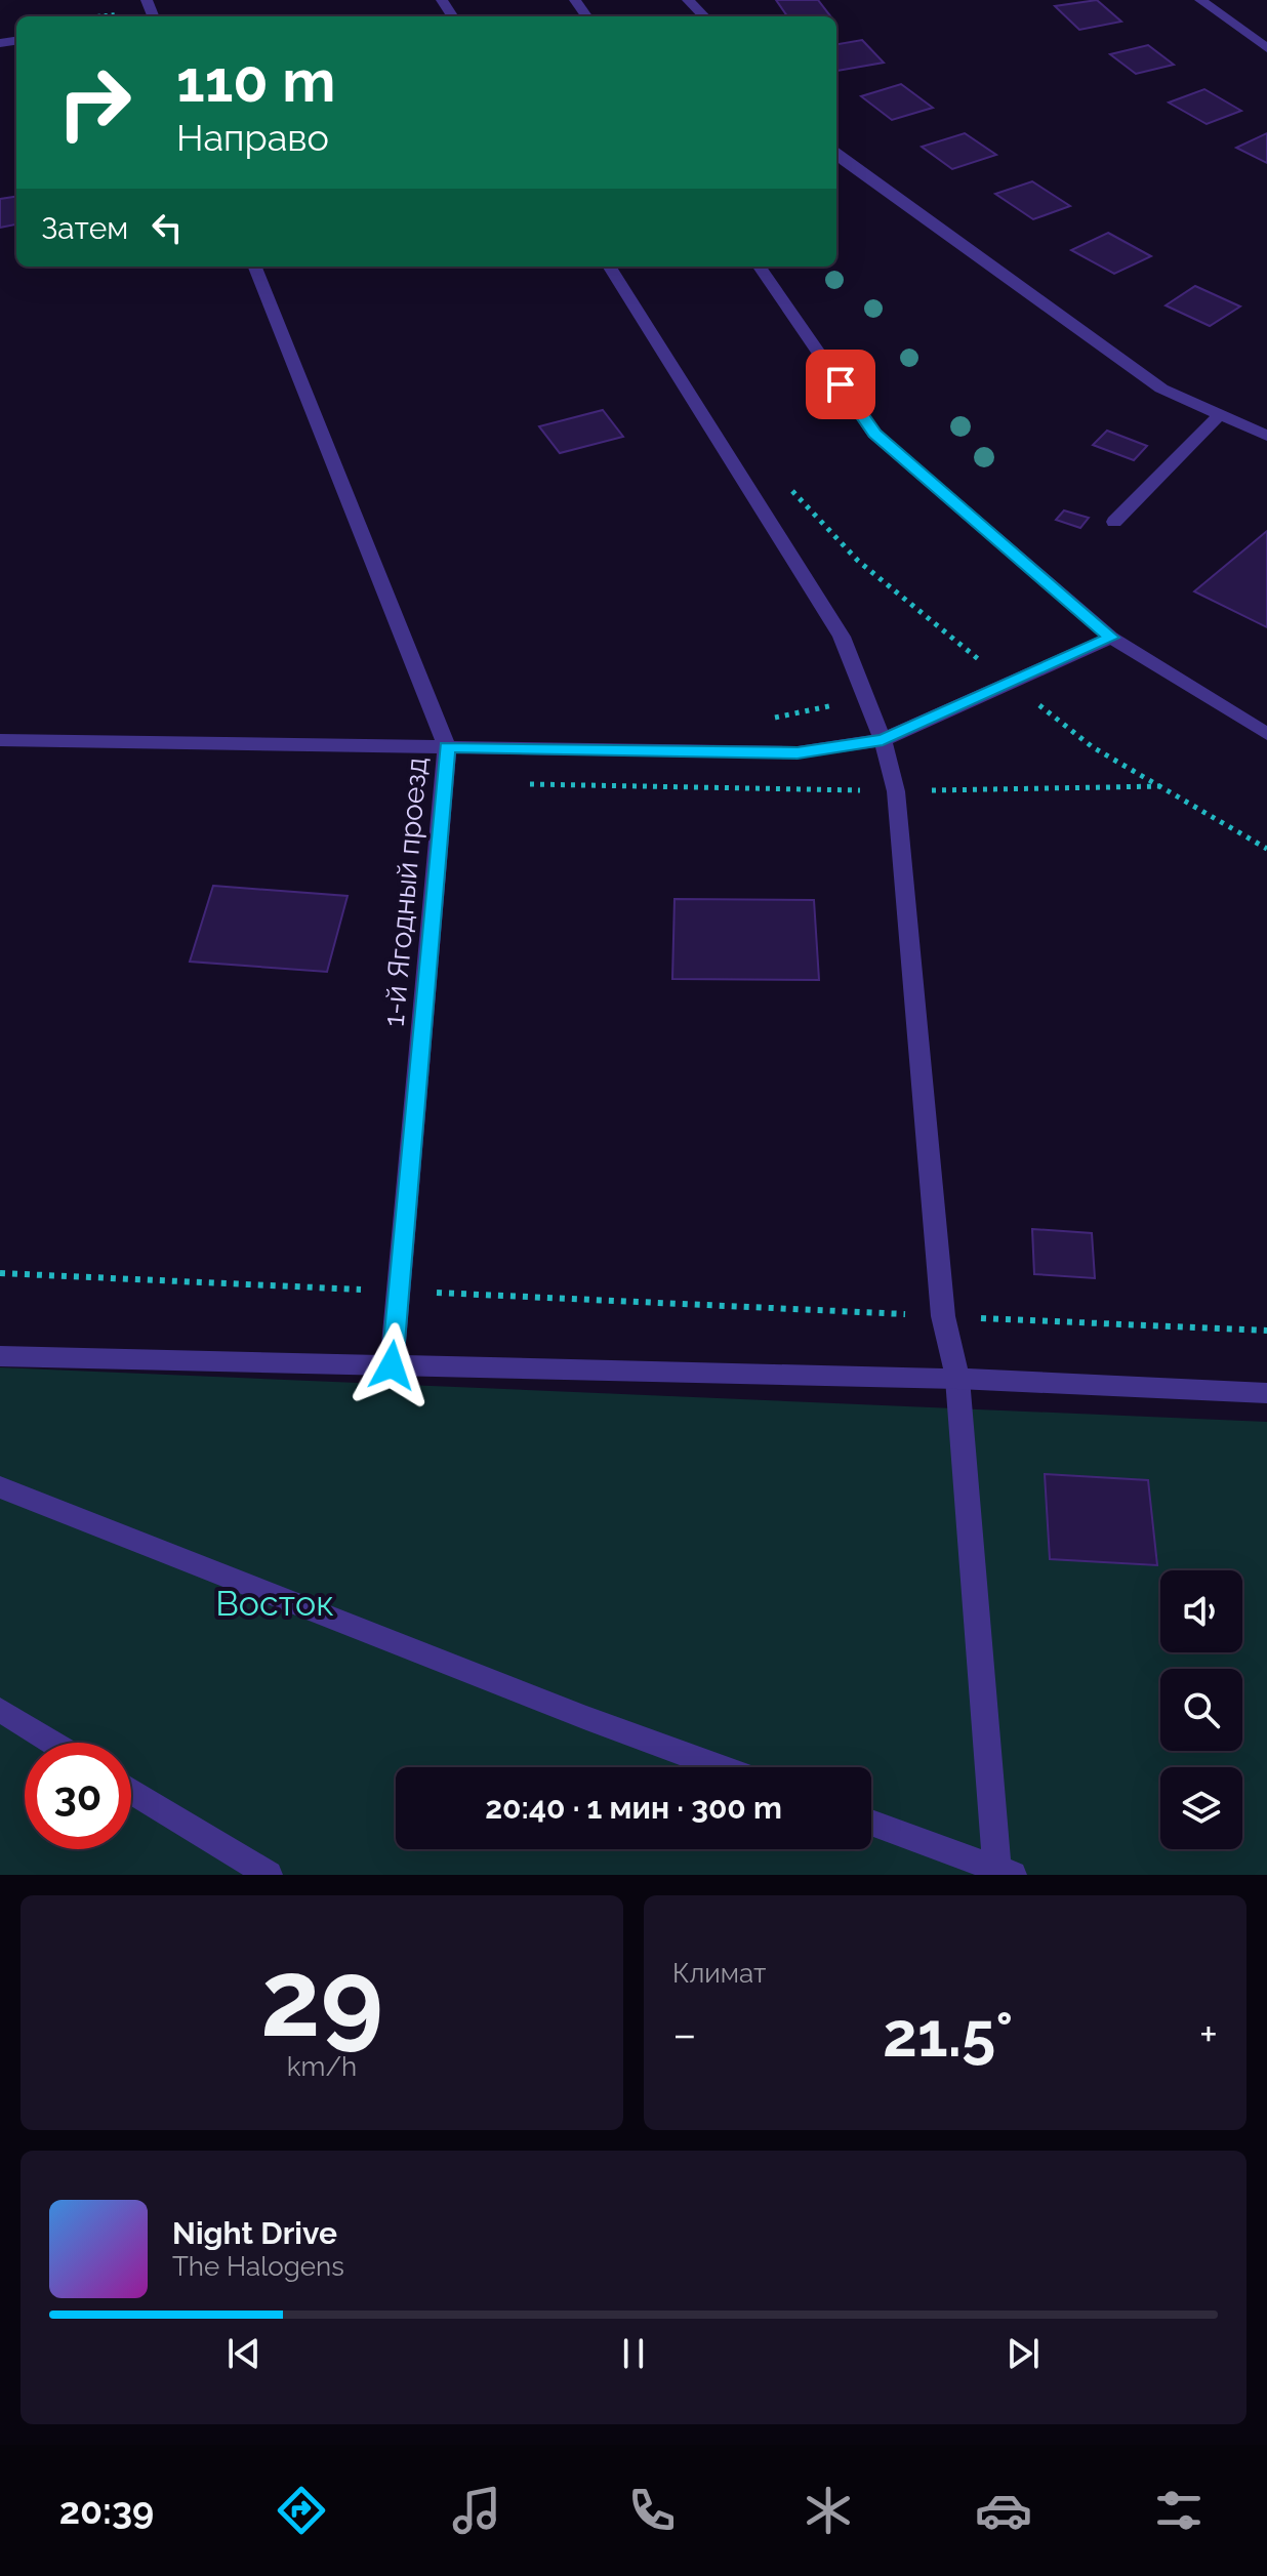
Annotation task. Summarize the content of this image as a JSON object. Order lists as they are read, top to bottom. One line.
{"streets":{"street":["1-й Ягодный проезд"]},"parks":["Восток"],"page":{"turn":["110 m","Направо"],"then":"Затем","limit":"30","trip":"20:40 · 1 мин · 300 m","tile":[["29","km/h"],"Климат"],"heat":["−","21.5°","+"],"song":["Night Drive","The Halogens"],"tabs":"20:39"}}
